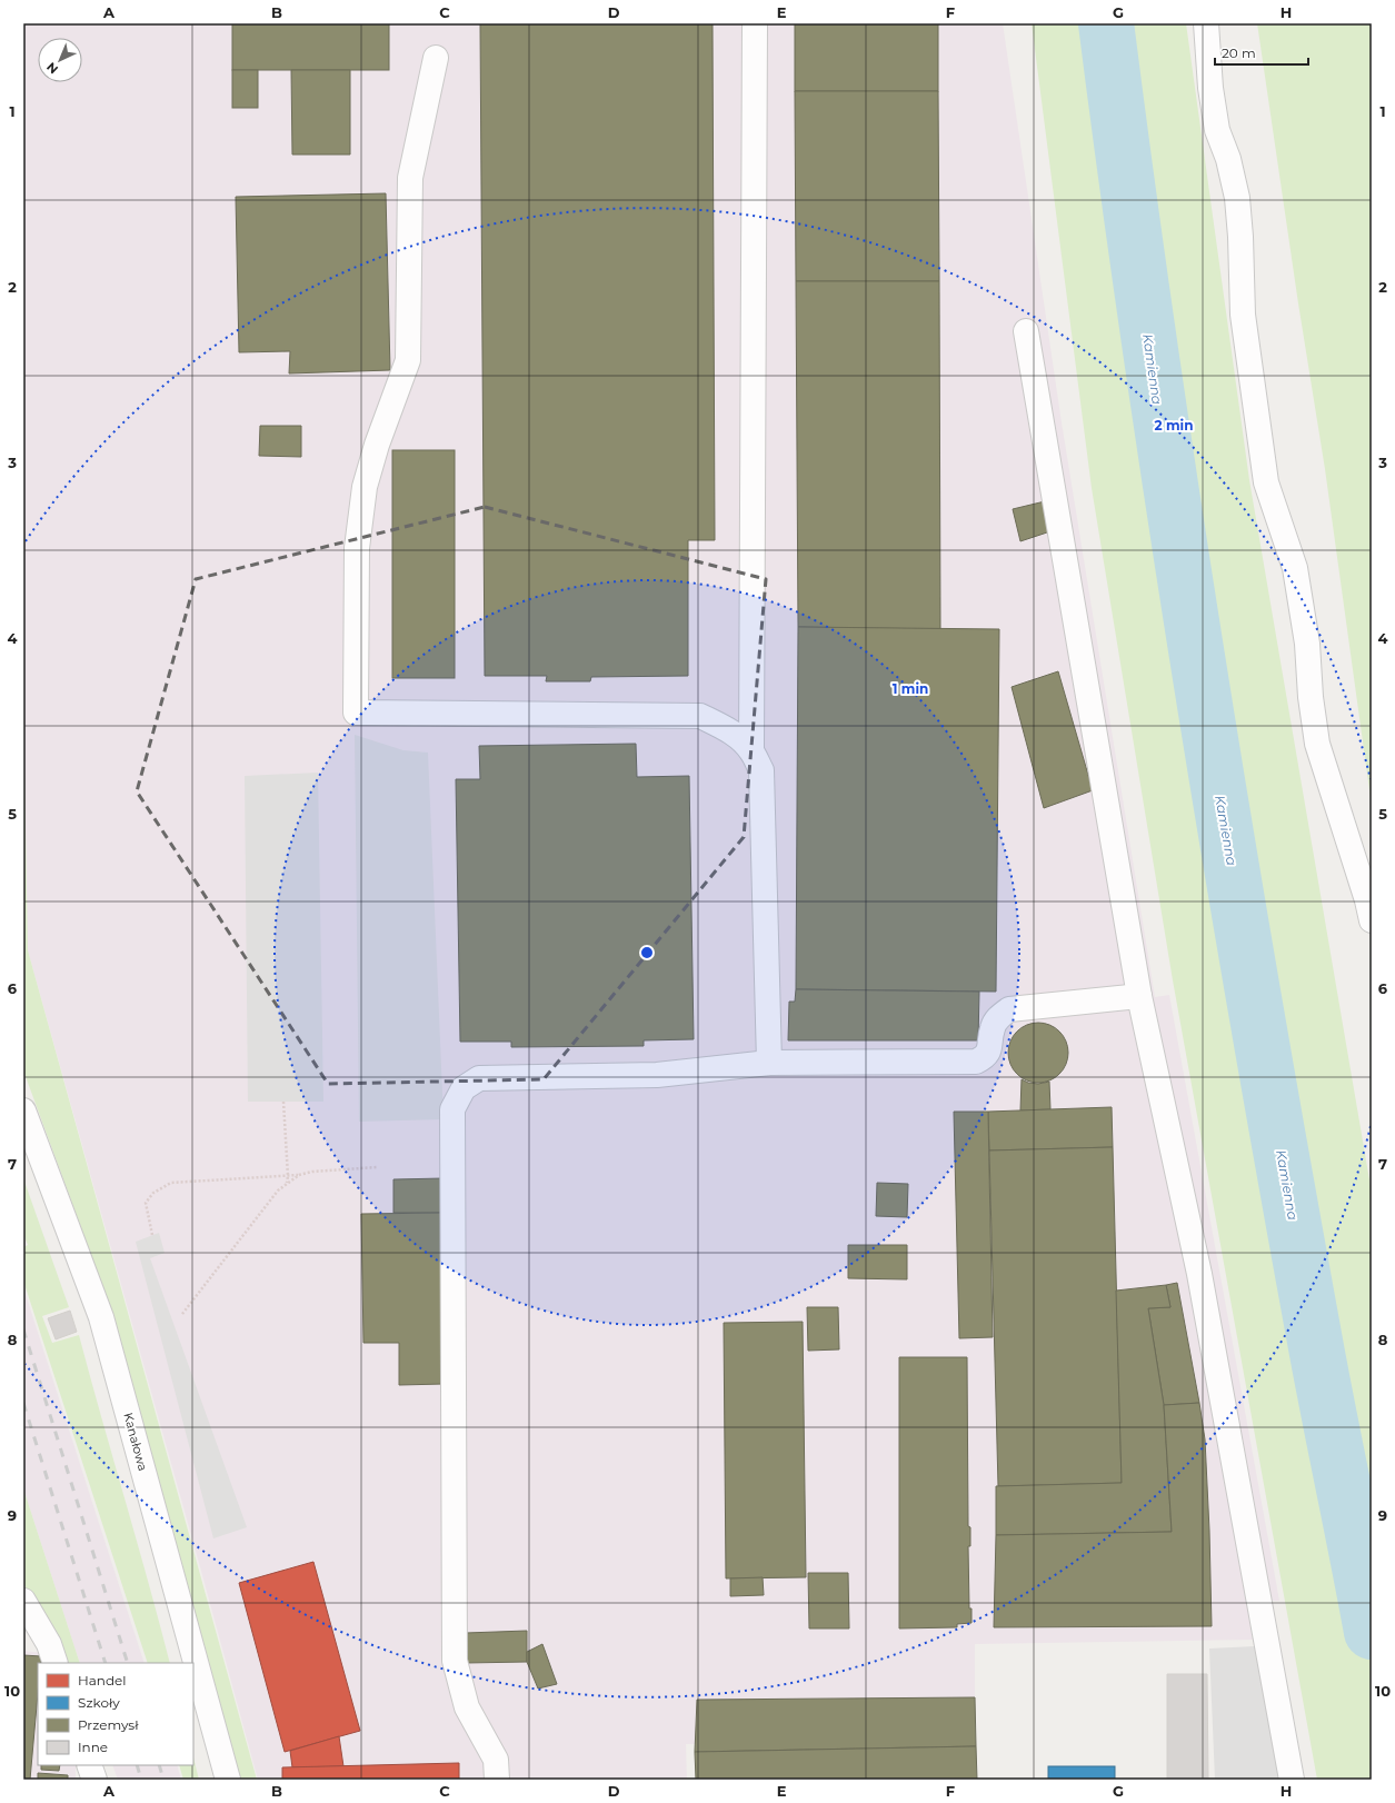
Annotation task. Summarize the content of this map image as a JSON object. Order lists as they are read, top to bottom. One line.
{"streets":{"street":["Kanałowa"]},"water":["Kamienna"],"legend":["Handel","Szkoły","Przemysł","Inne"],"scale_bar":"20 m","north":"bottom left","grid":{"columns":["A","B","C","D","E","F","G","H"],"rows":["1","2","3","4","5","6","7","8","9","10"]},"rings":["2 min","1 min"]}
